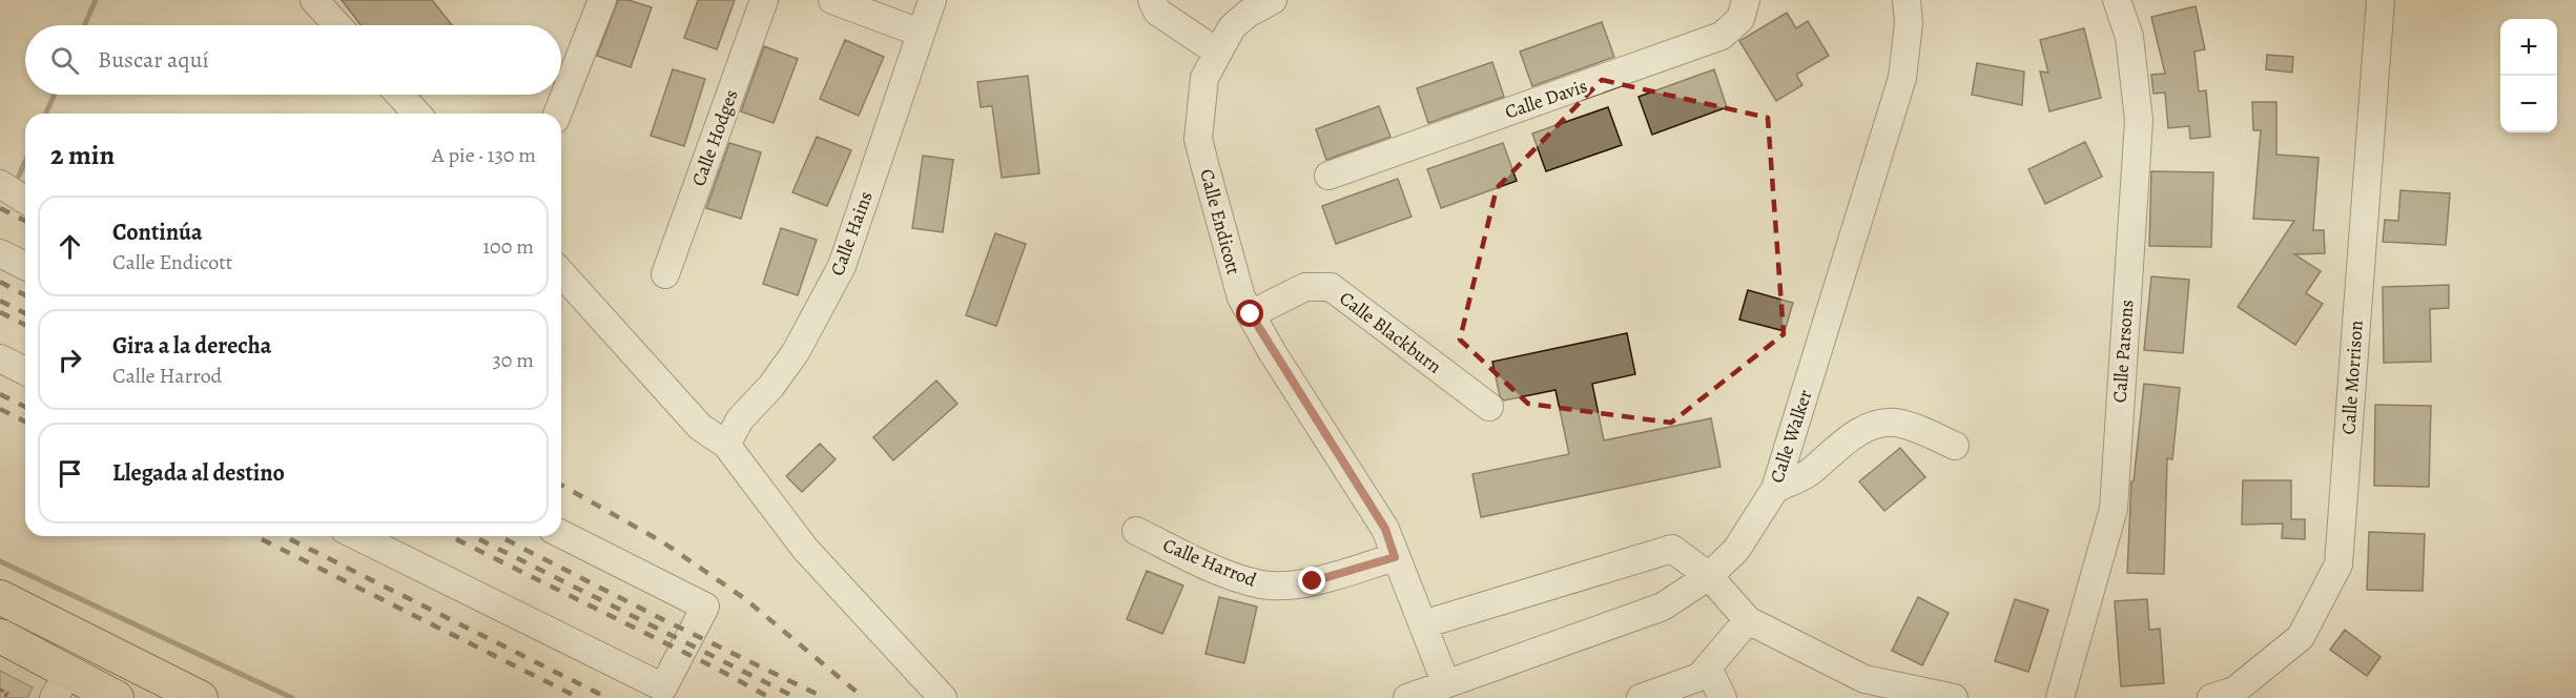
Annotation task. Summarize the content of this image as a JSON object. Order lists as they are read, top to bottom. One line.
{"streets":{"street":["Calle Davis","Calle Hodges","Calle Endicott","Calle Hains","Calle Blackburn","Calle Parsons","Calle Morrison","Calle Walker","Calle Harrod"]},"crossings":[["Calle Endicott","Calle Blackburn"],["Calle Endicott","Calle Walker"],["Calle Endicott","Calle Harrod"]],"page":{"map_buttons":["+","−"],"search":"Buscar aquí","heading":["2 min","A pie · 130 m"],"list":[["Continúa","Calle Endicott","100 m"],["Gira a la derecha","Calle Harrod","30 m"],"Llegada al destino"]}}
